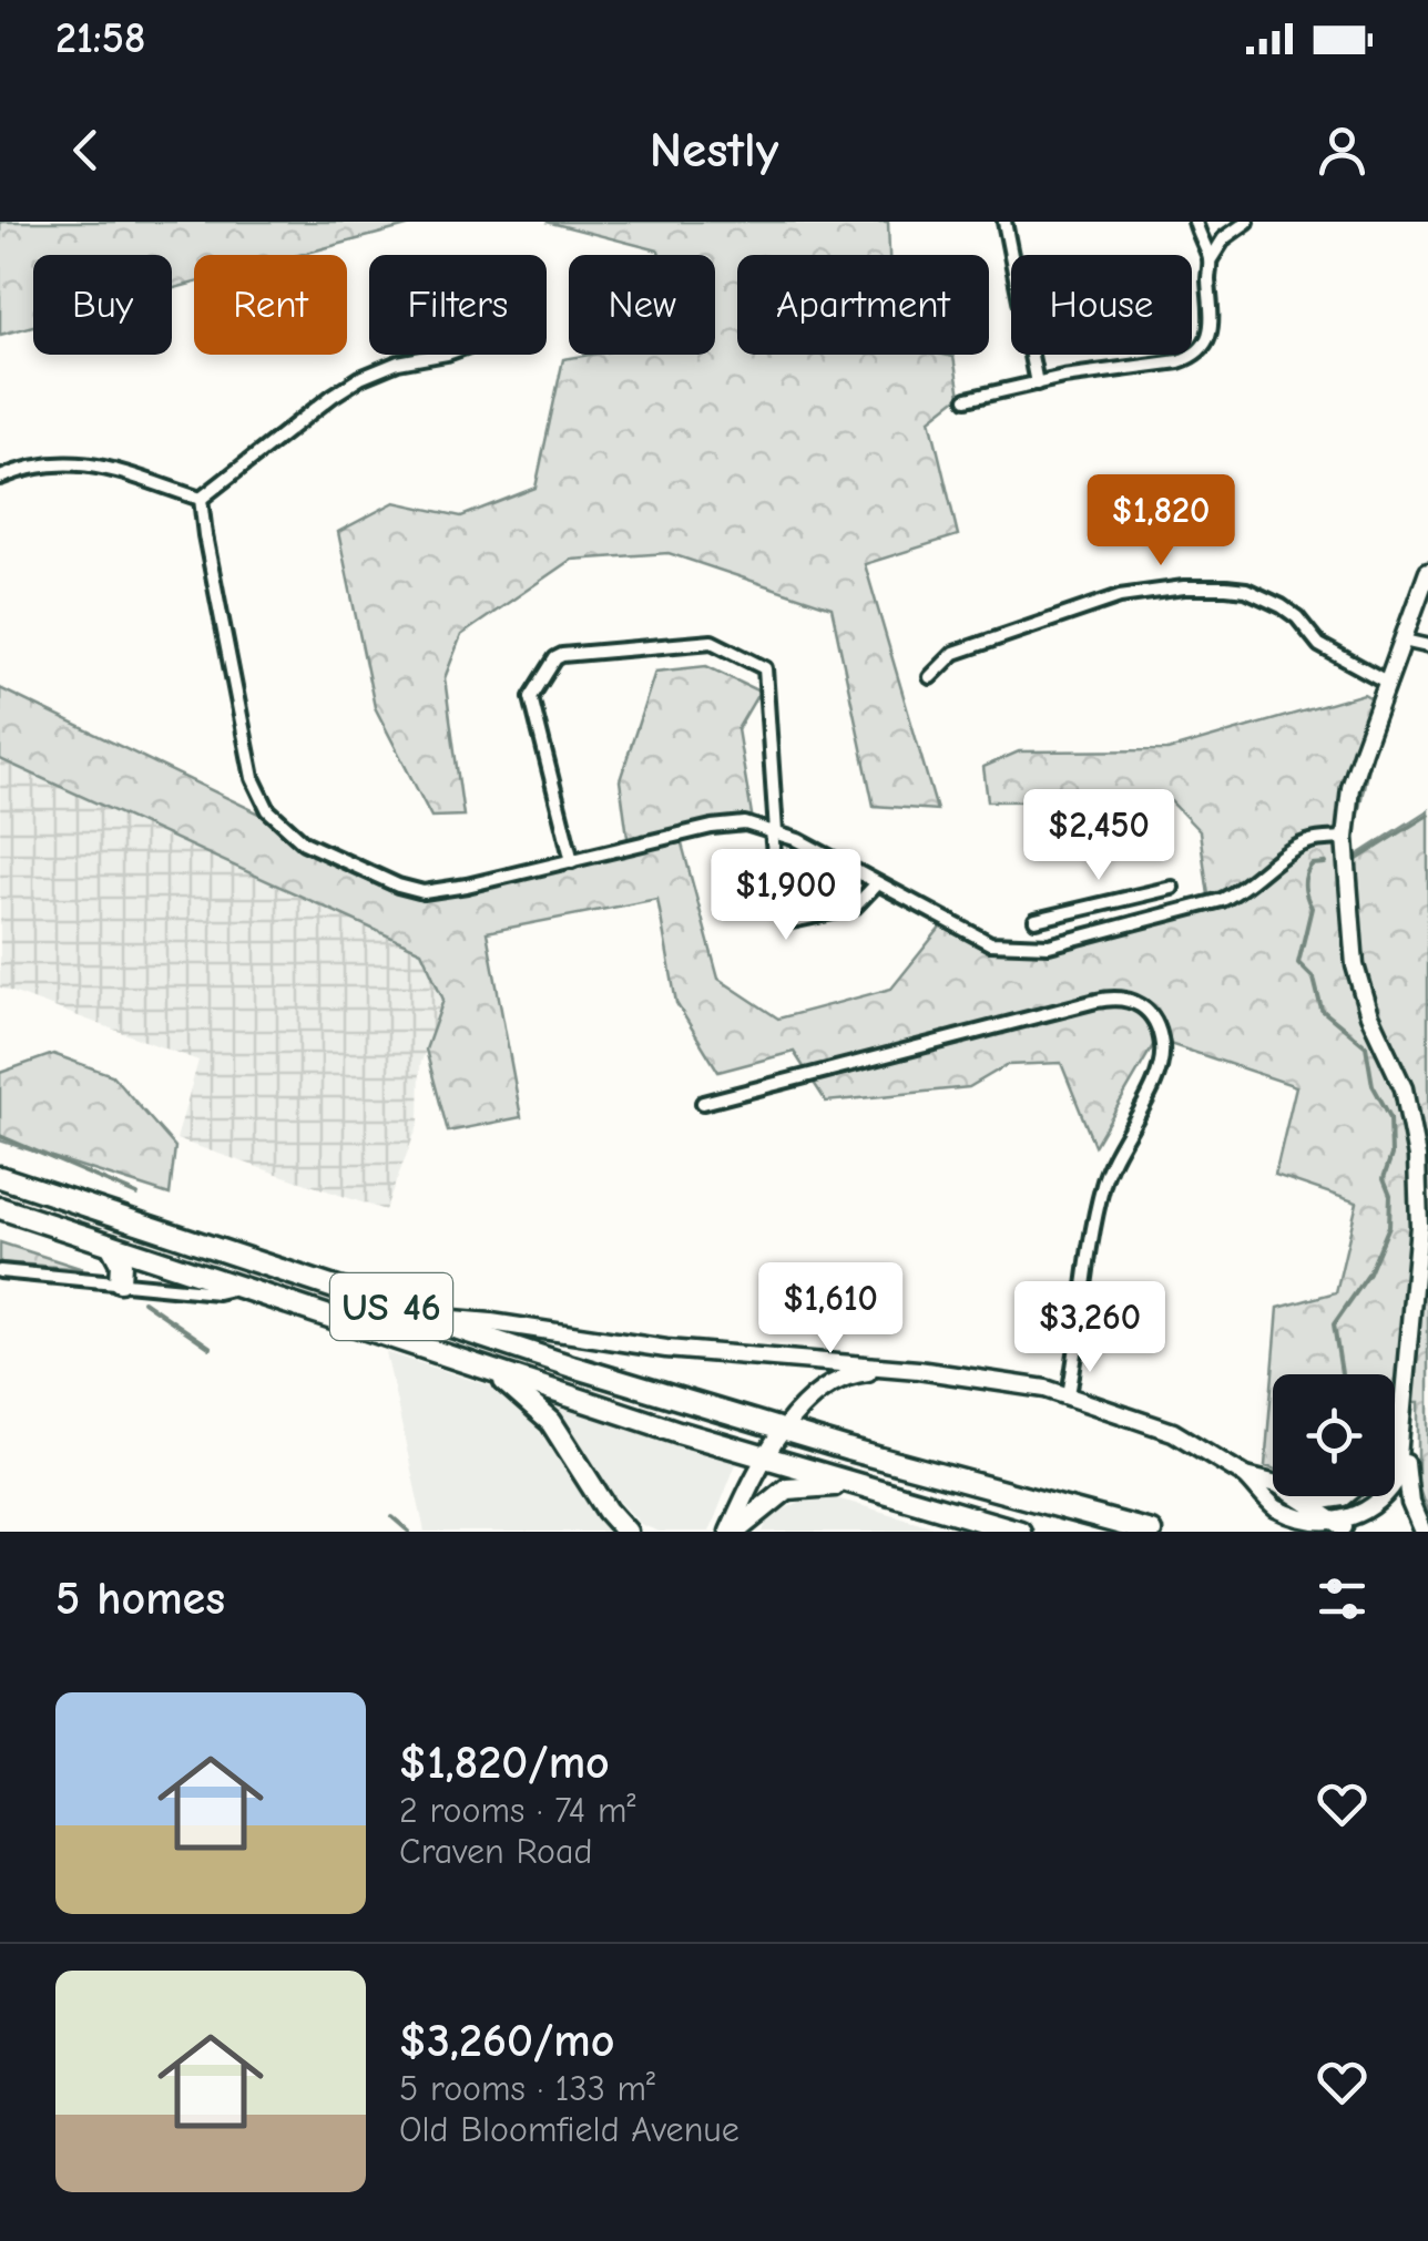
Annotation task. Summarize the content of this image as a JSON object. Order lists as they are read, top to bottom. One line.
{"streets":{"highway":["US 46"]},"page":{"status":"21:58","header":"Nestly","chip":["Buy","Rent","Filters","New","Apartment","House"],"price":["$1,820","$2,450","$1,900","$1,610","$3,260"],"heading":"5 homes","list":[{"name":"$1,820/mo","note":"2 rooms · 74 m² · Craven Road"},{"name":"$3,260/mo","note":"5 rooms · 133 m² · Old Bloomfield Avenue"}]}}
